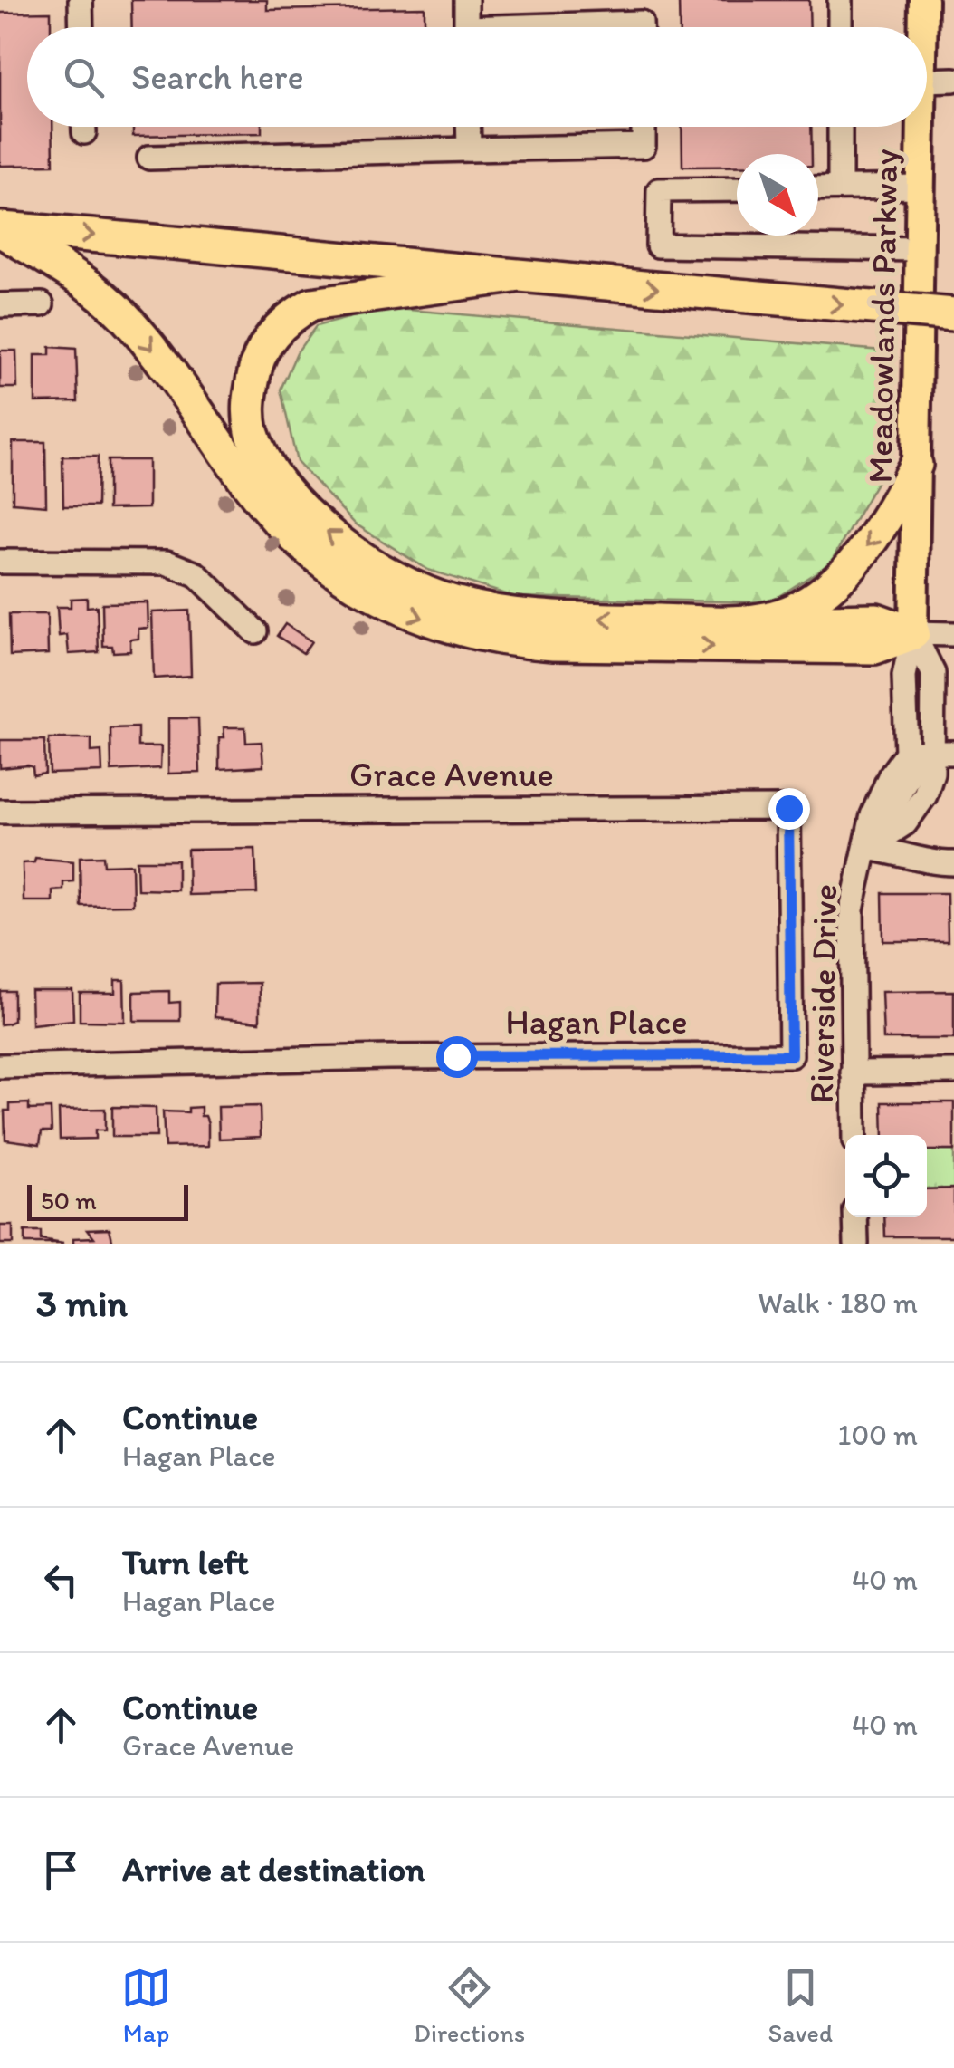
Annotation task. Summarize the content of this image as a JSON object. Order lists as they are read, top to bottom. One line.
{"streets":{"main road":["Meadowlands Parkway"],"street":["Grace Avenue","Riverside Drive","Hagan Place"]},"crossings":[["Meadowlands Parkway","Riverside Drive"],["Grace Avenue","Hagan Place"]],"scale_bar":"50 m","north":"bottom right","page":{"search":"Search here","scale":"50 m","heading":["3 min","Walk · 180 m"],"list":[["Continue","Hagan Place","100 m"],["Turn left","Hagan Place","40 m"],["Continue","Grace Avenue","40 m"],"Arrive at destination"],"nav":["Map","Directions","Saved"]}}
